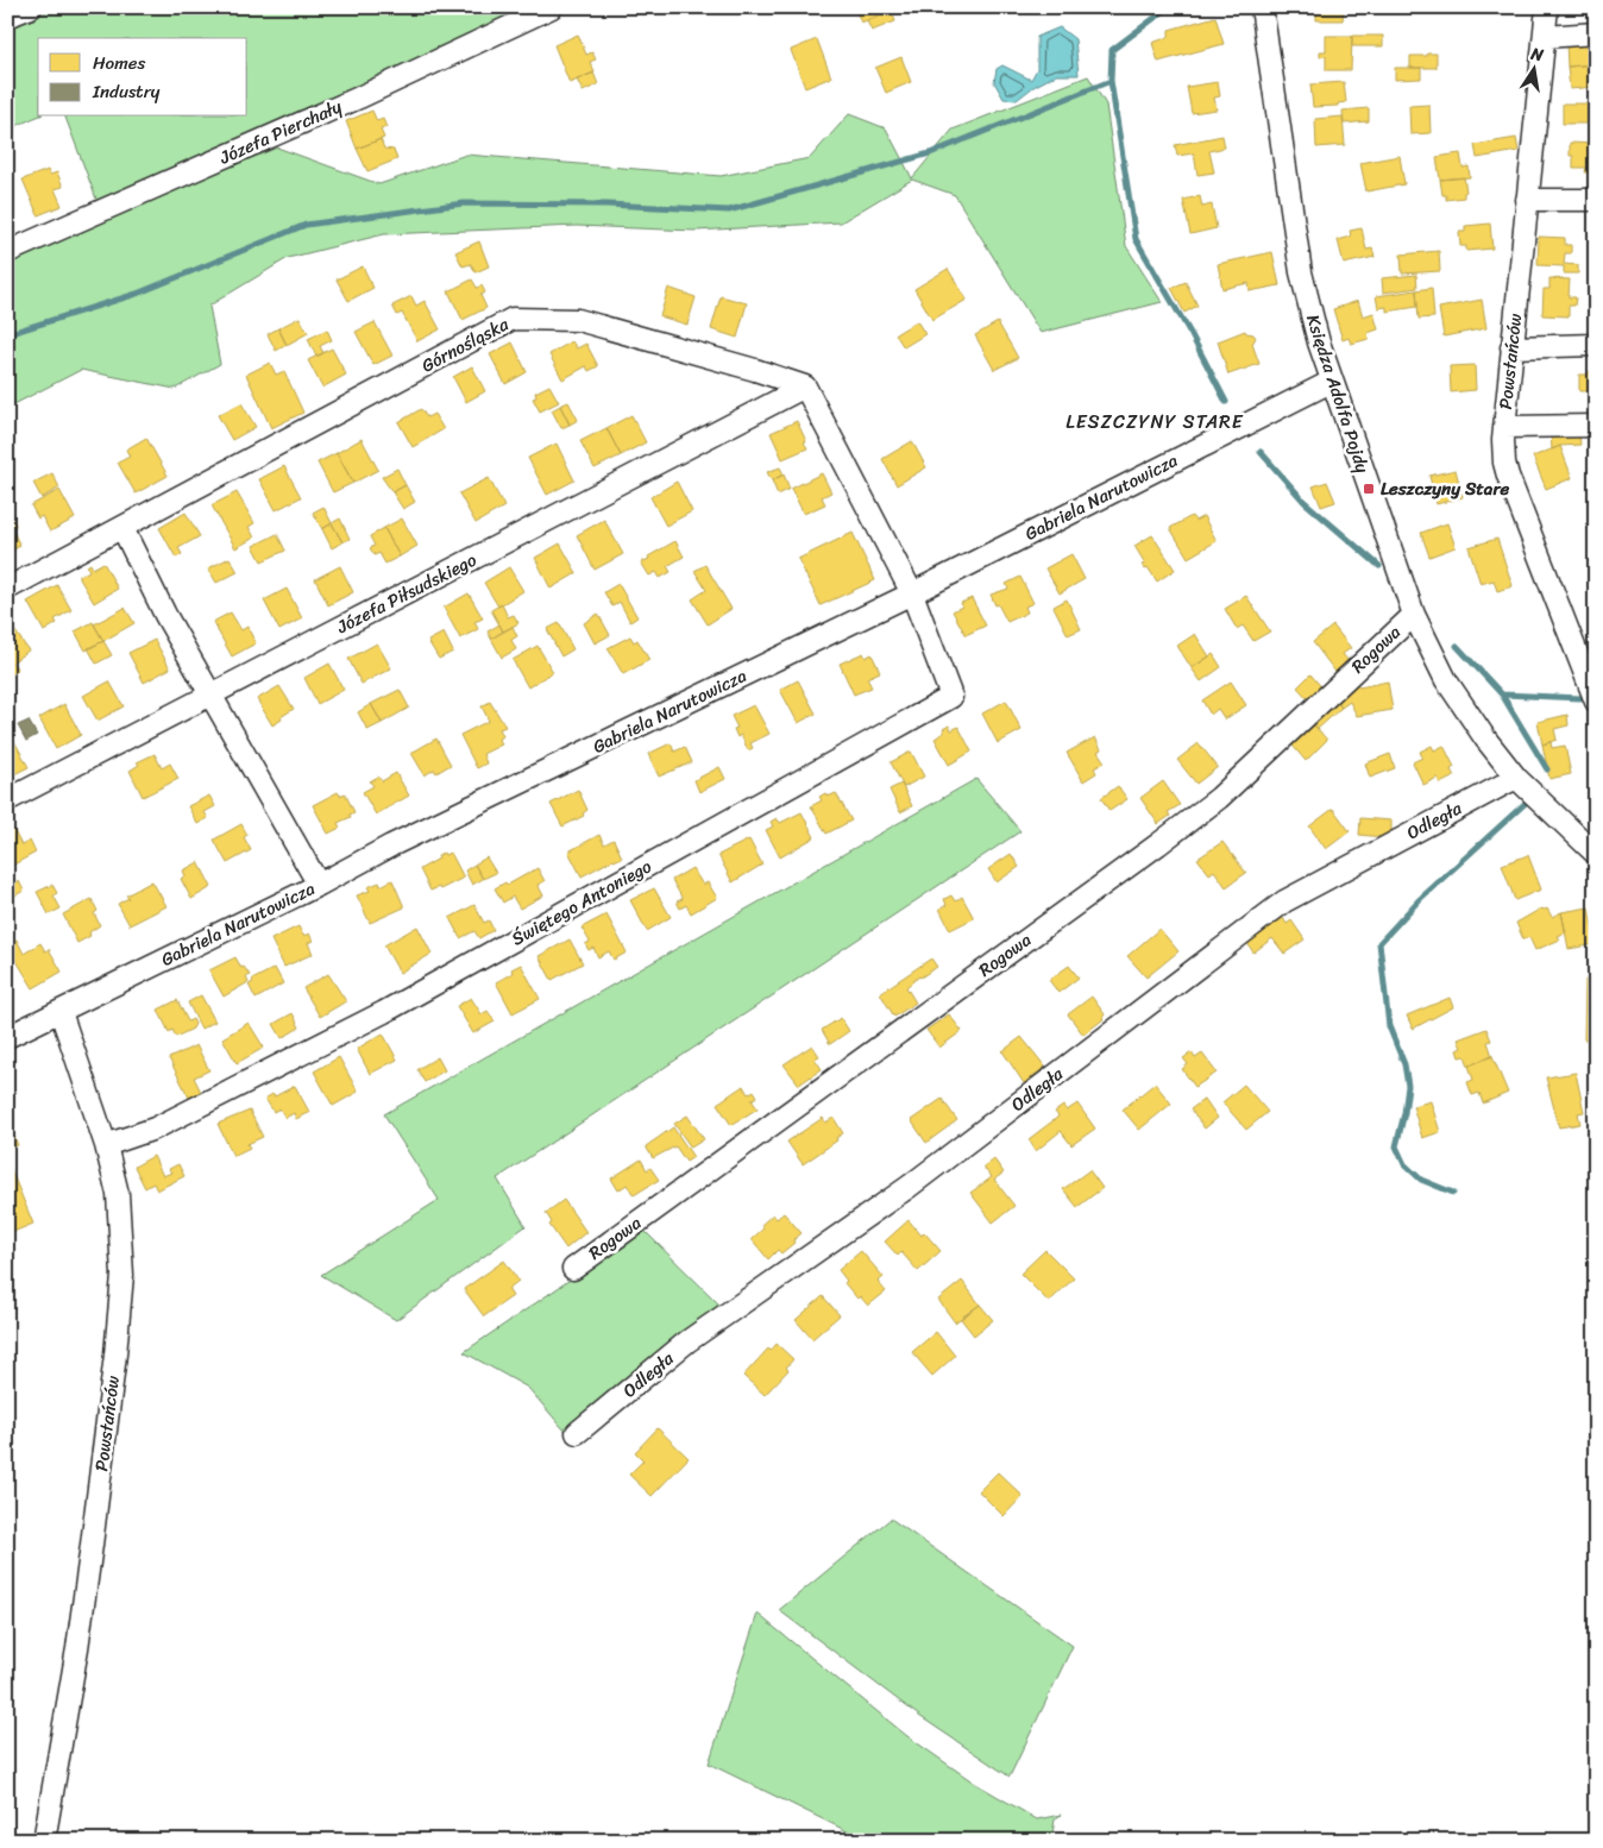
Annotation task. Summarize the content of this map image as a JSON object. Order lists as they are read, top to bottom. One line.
{"streets":{"street":["Józefa Pierchały","Górnośląska","Powstańców","Księdza Adolfa Pojdy","Gabriela Narutowicza","Józefa Piłsudskiego","Rogowa","Odległa","Świętego Antoniego"]},"crossings":[["Górnośląska","Józefa Piłsudskiego"],["Powstańców","Gabriela Narutowicza"],["Powstańców","Świętego Antoniego"],["Księdza Adolfa Pojdy","Gabriela Narutowicza"],["Księdza Adolfa Pojdy","Rogowa"],["Księdza Adolfa Pojdy","Odległa"],["Gabriela Narutowicza","Świętego Antoniego"]],"districts":["LESZCZYNY STARE"],"places":{"transit":["Leszczyny Stare"]},"legend":["Homes","Industry"],"north":"top"}
